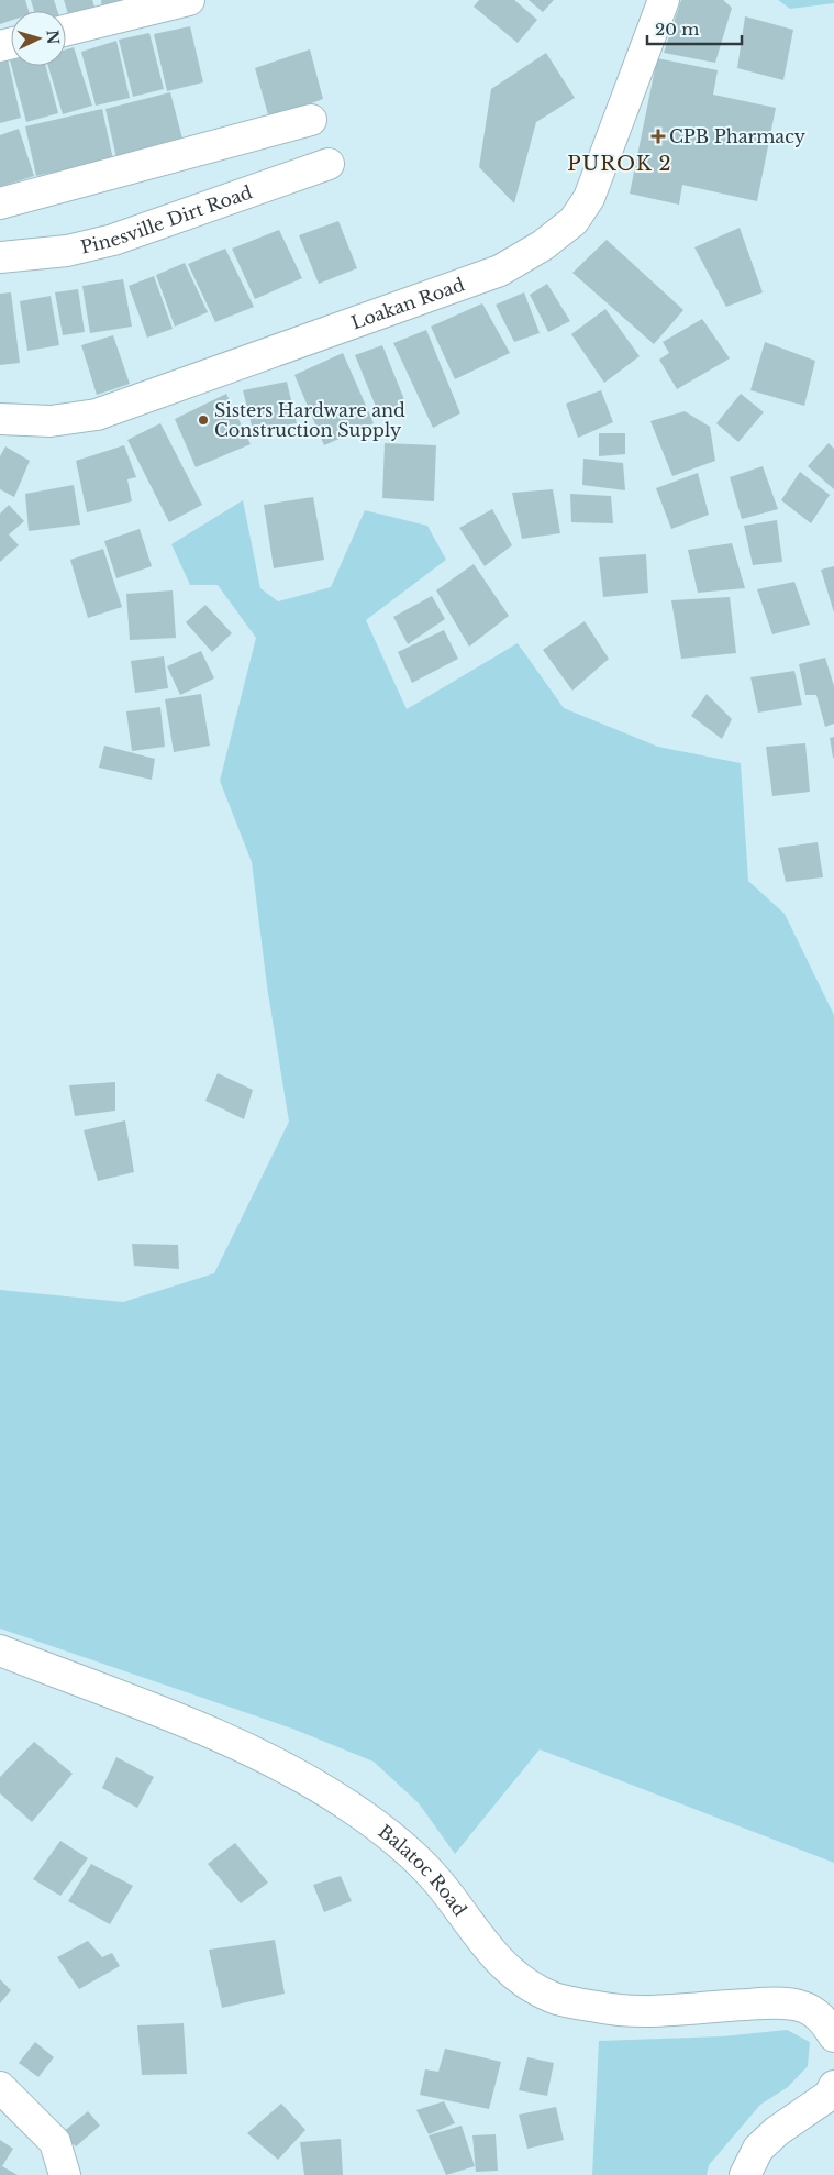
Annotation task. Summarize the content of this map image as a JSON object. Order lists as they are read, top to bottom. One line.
{"streets":{"main road":["Pinesville Dirt Road","Loakan Road","Balatoc Road"]},"districts":["PUROK 2"],"places":{"health":["CPB Pharmacy"],"other":["Sisters Hardware and Construction Supply"]},"scale_bar":"20 m","north":"right"}
